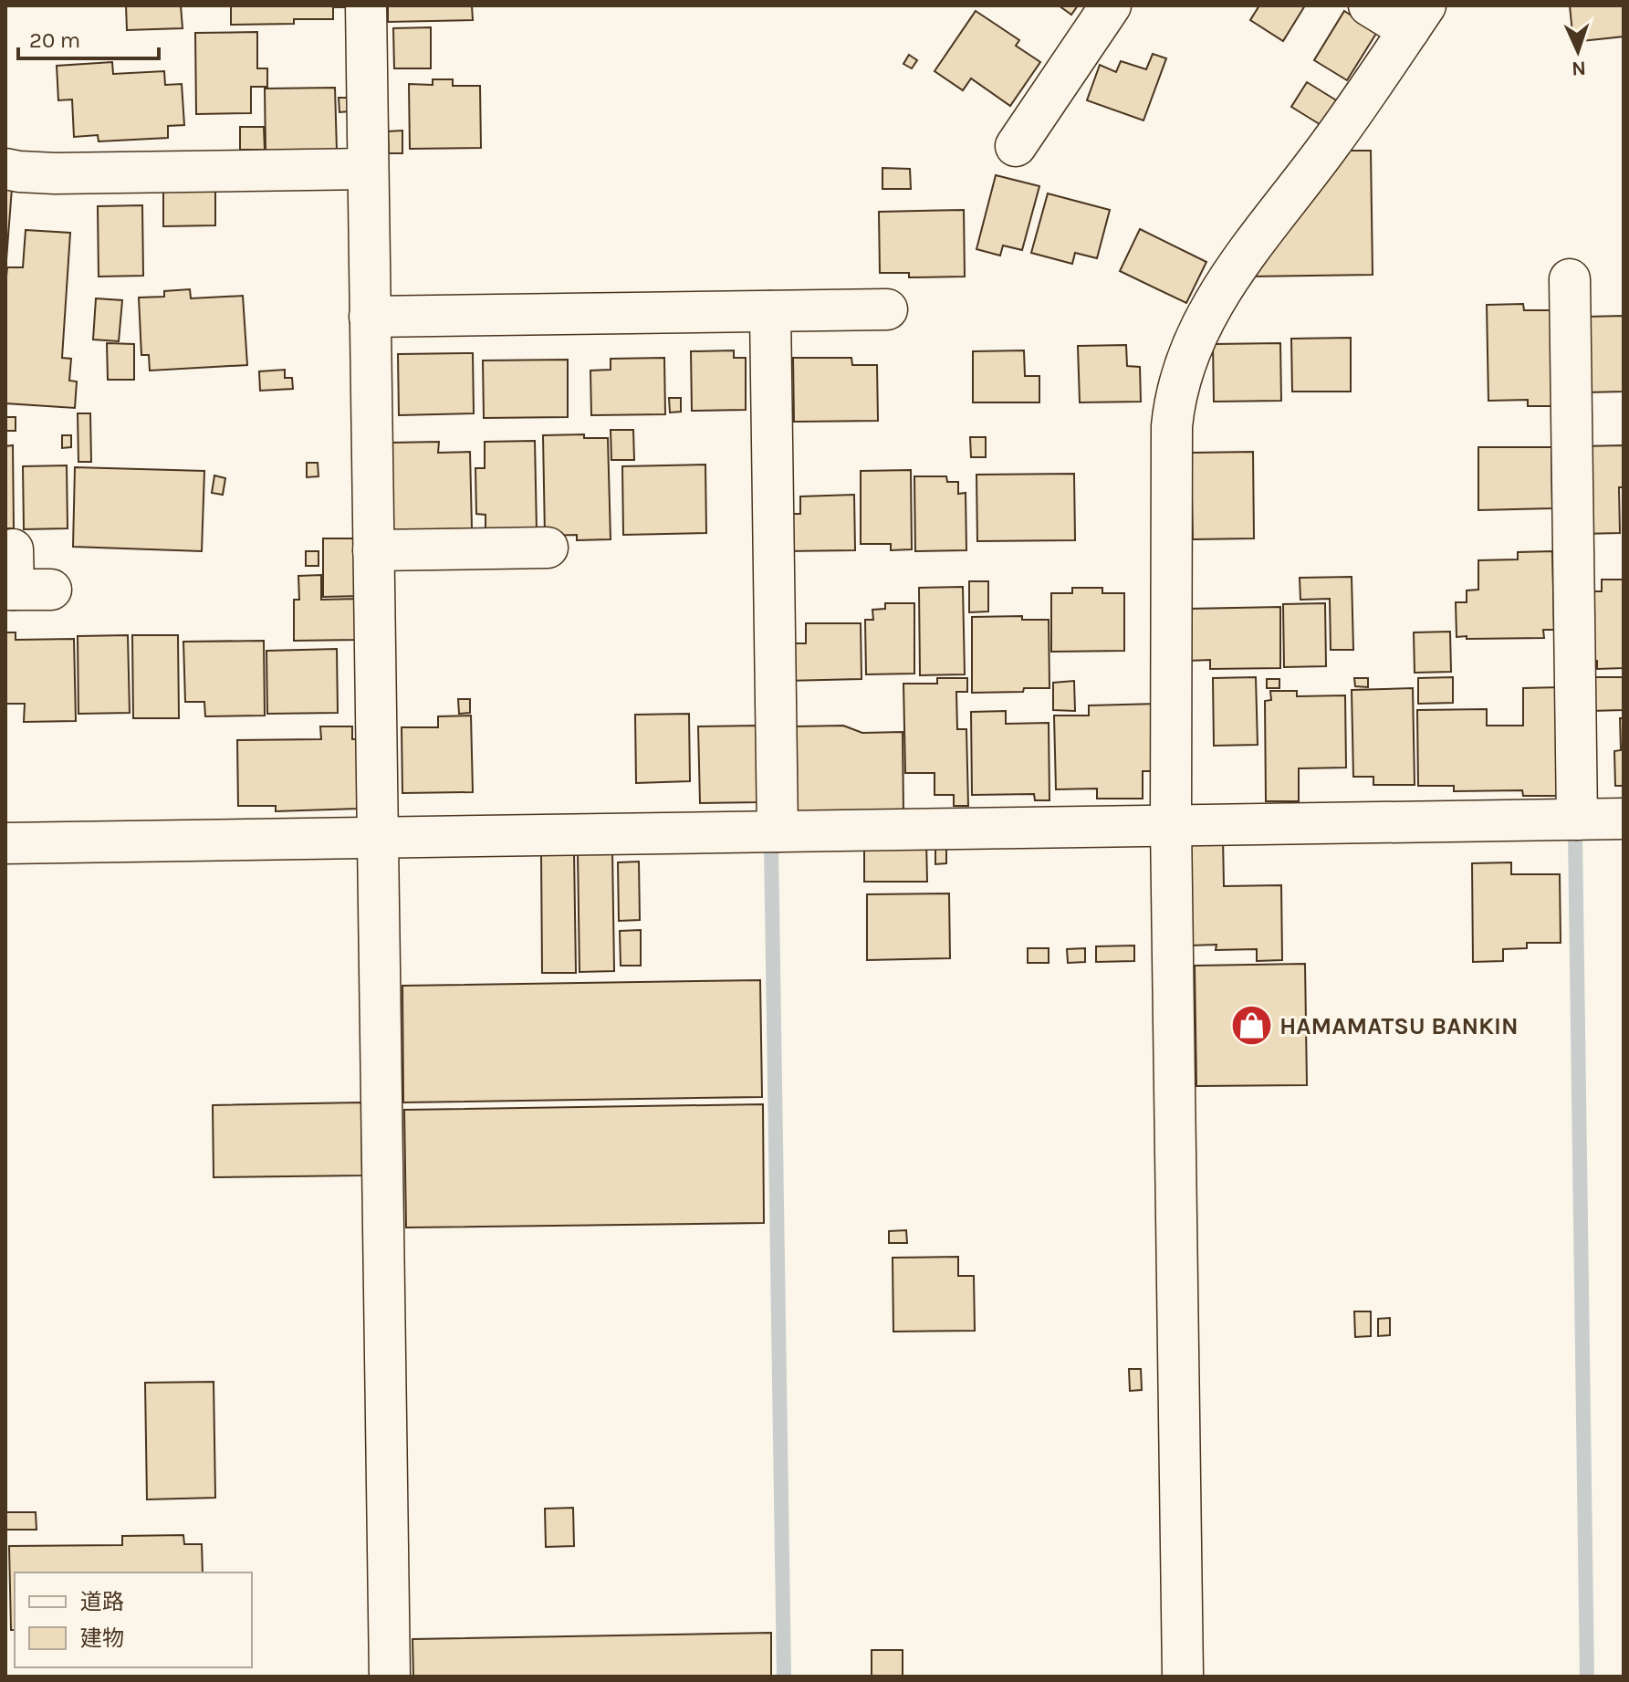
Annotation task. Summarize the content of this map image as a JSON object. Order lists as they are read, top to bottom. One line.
{"places":{"shop":["HAMAMATSU BANKIN"]},"legend":["道路","建物"],"scale_bar":"20 m","north":"bottom"}
